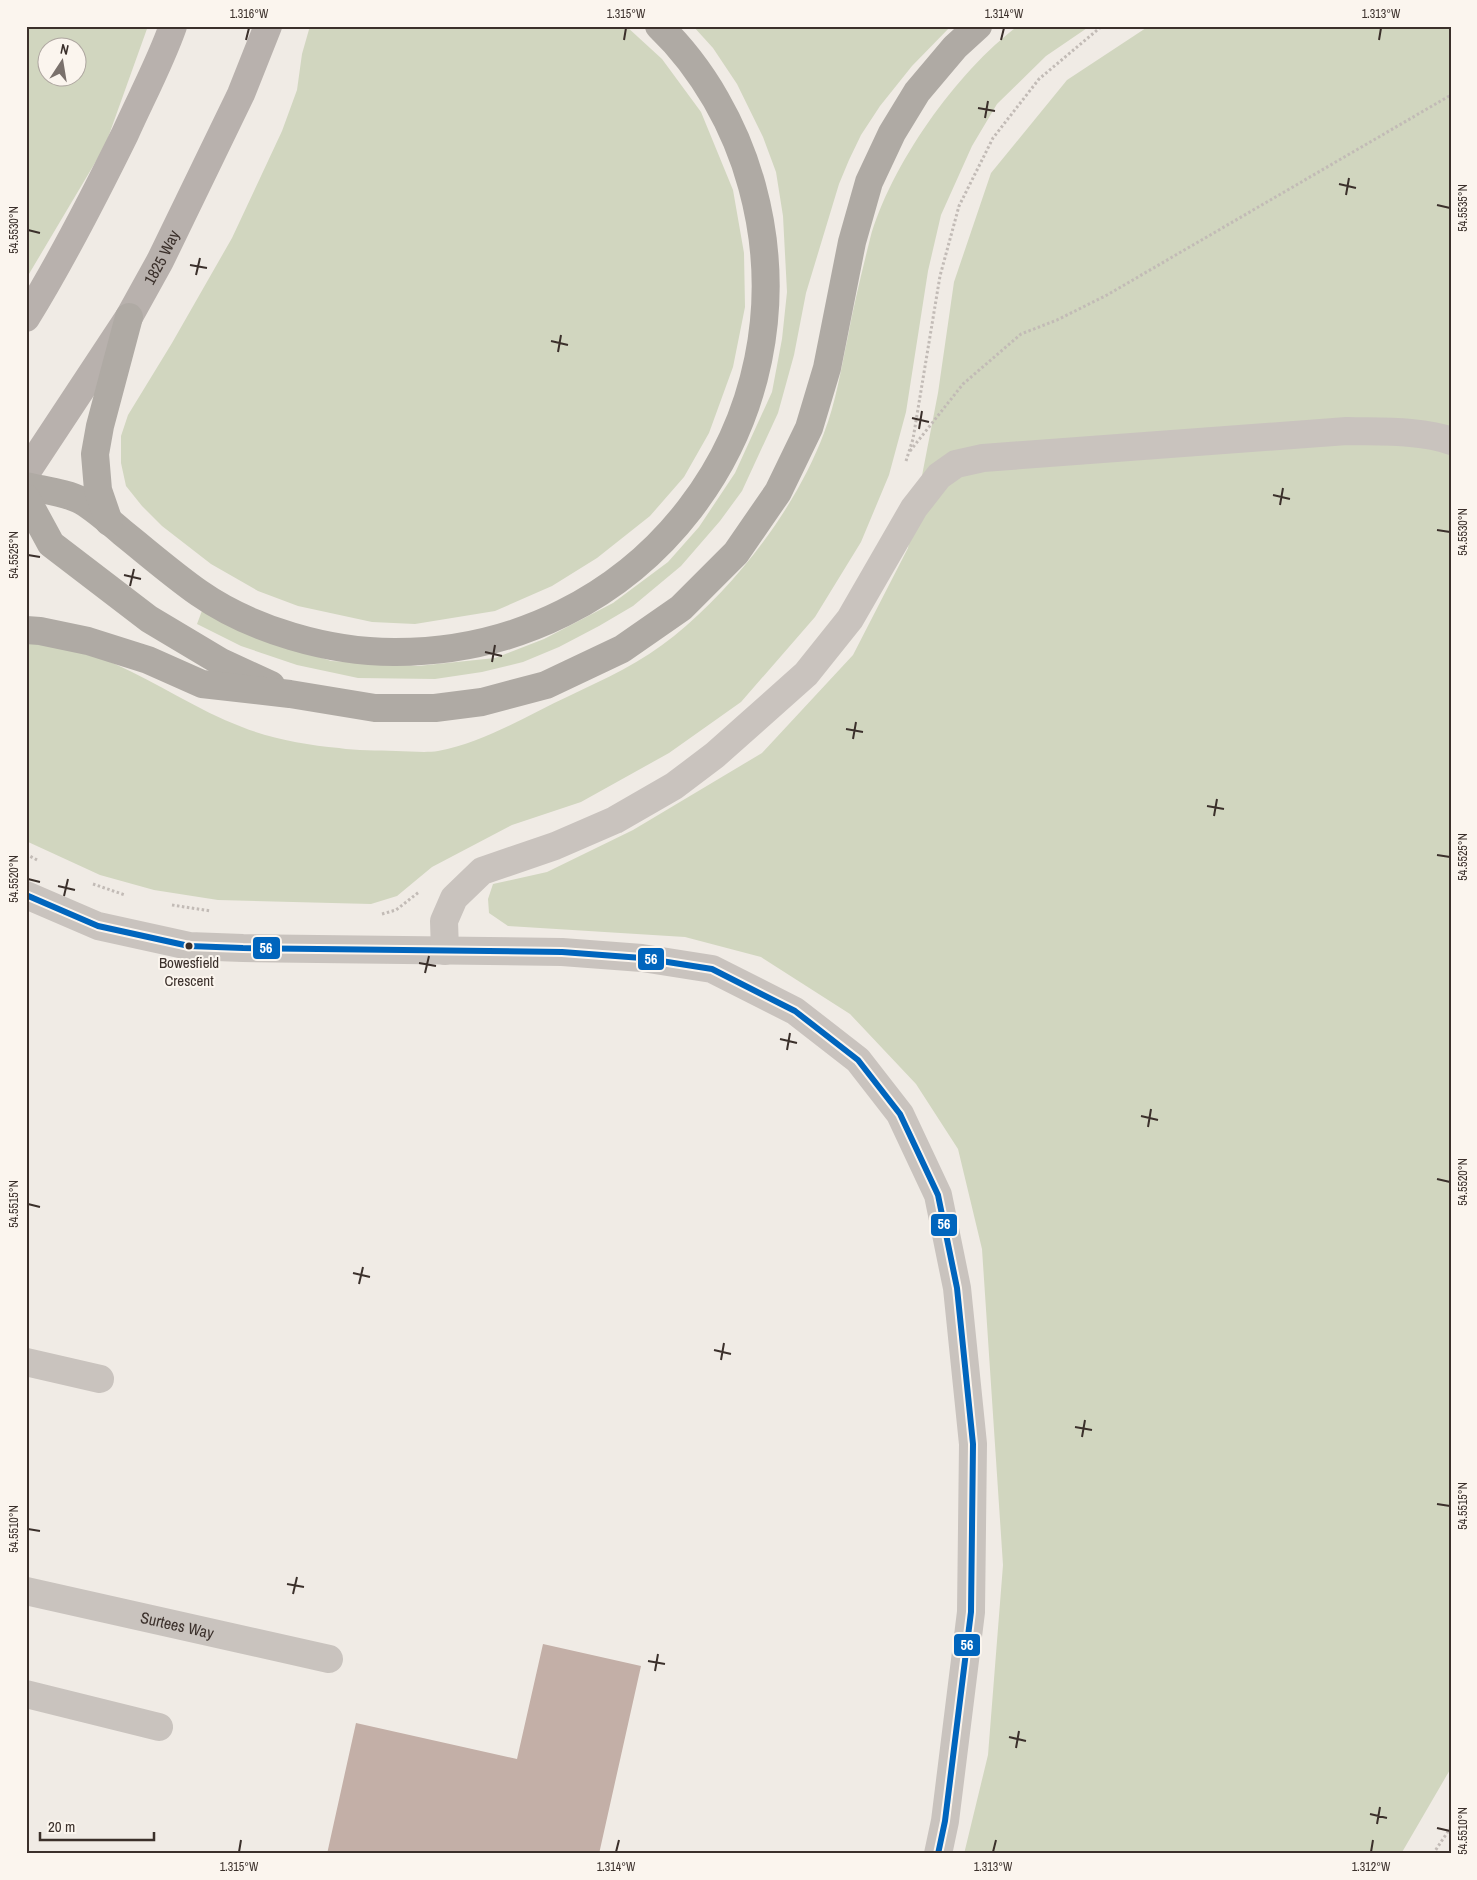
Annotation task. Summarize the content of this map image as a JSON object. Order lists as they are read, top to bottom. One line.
{"streets":{"main road":["1825 Way"],"street":["Surtees Way"]},"places":["Bowesfield Crescent"],"lines":["transit line 56"],"scale_bar":"20 m","north":"top","coordinates":["1.316°W","1.315°W","1.314°W","1.313°W","54.5535°N","54.5530°N","54.5525°N","54.5520°N","54.5515°N","54.5510°N","1.312°W"]}
